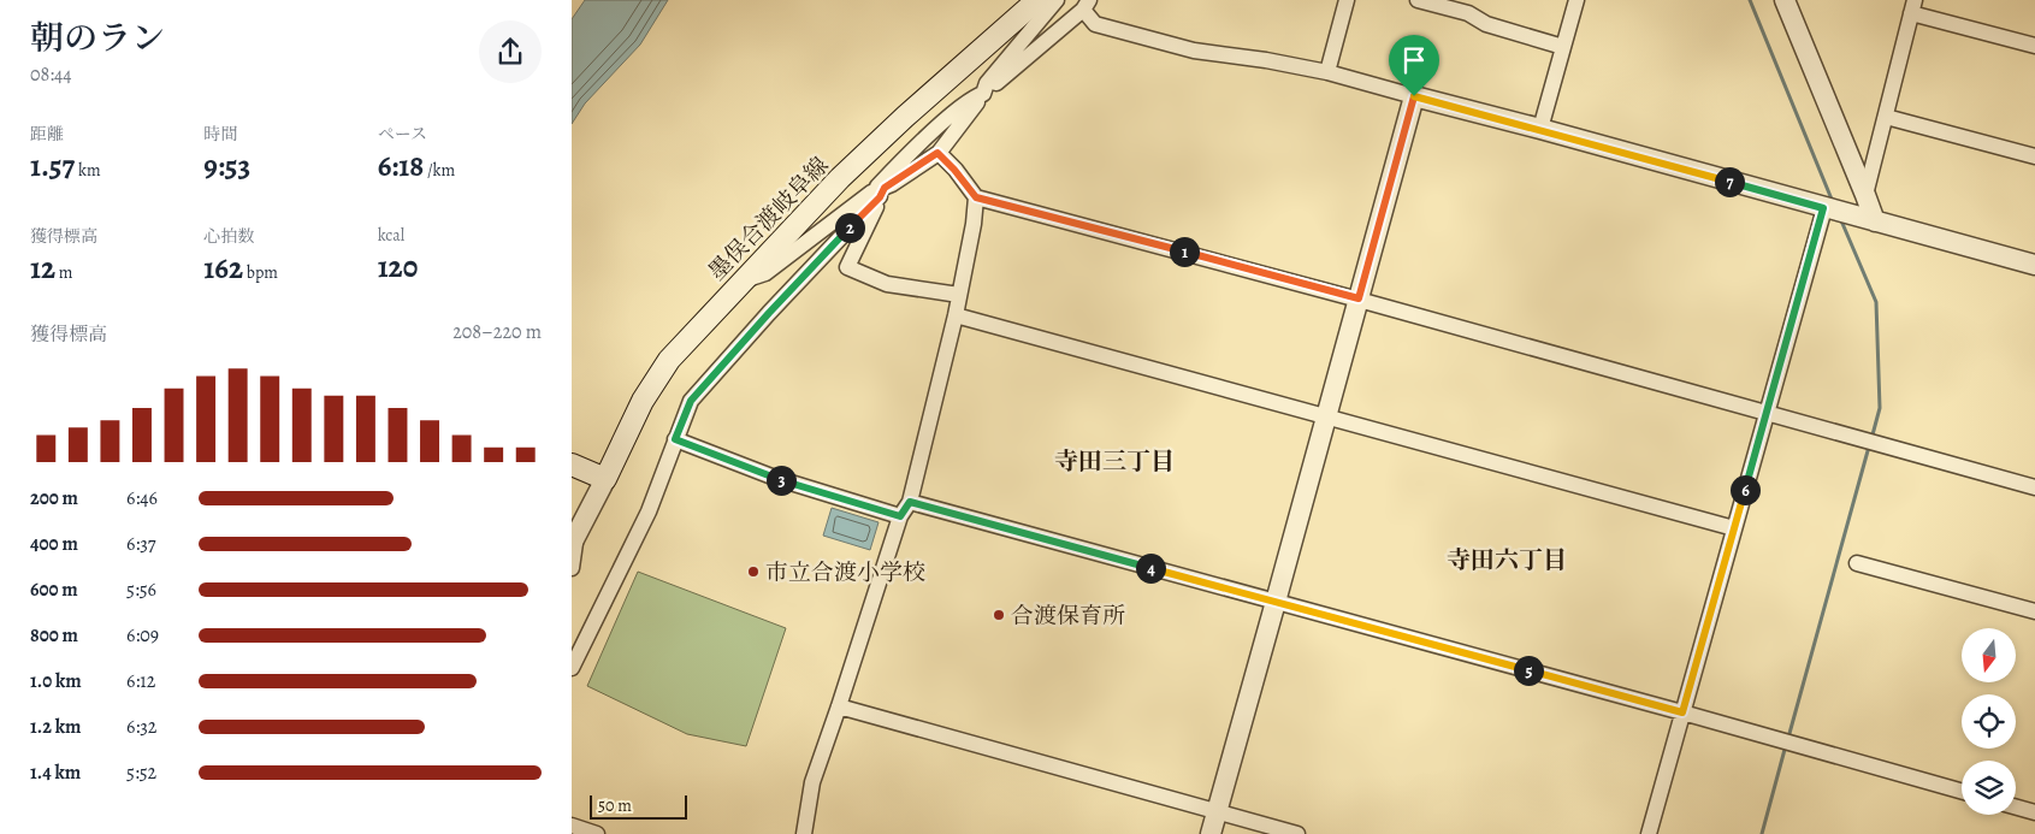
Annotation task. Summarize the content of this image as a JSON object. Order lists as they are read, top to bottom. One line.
{"streets":{"main road":["墨俣合渡岐阜線"]},"districts":["寺田三丁目","寺田六丁目"],"places":["市立合渡小学校","合渡保育所"],"scale_bar":"50 m","north":"bottom","page":{"heading":["朝のラン","08:44"],"stats":[["距離","1.57 km"],["時間","9:53"],["ペース","6:18 /km"],["獲得標高","12 m"],["心拍数","162 bpm"],["kcal","120"]],"pins":["7","2","1","3","6","4","5"],"chart":["獲得標高","208–220 m"],"list":[{"name":"200 m","note":"6:46"},{"name":"400 m","note":"6:37"},{"name":"600 m","note":"5:56"},{"name":"800 m","note":"6:09"},{"name":"1.0 km","note":"6:12"},{"name":"1.2 km","note":"6:32"},{"name":"1.4 km","note":"5:52"}],"scale":"50 m"}}
